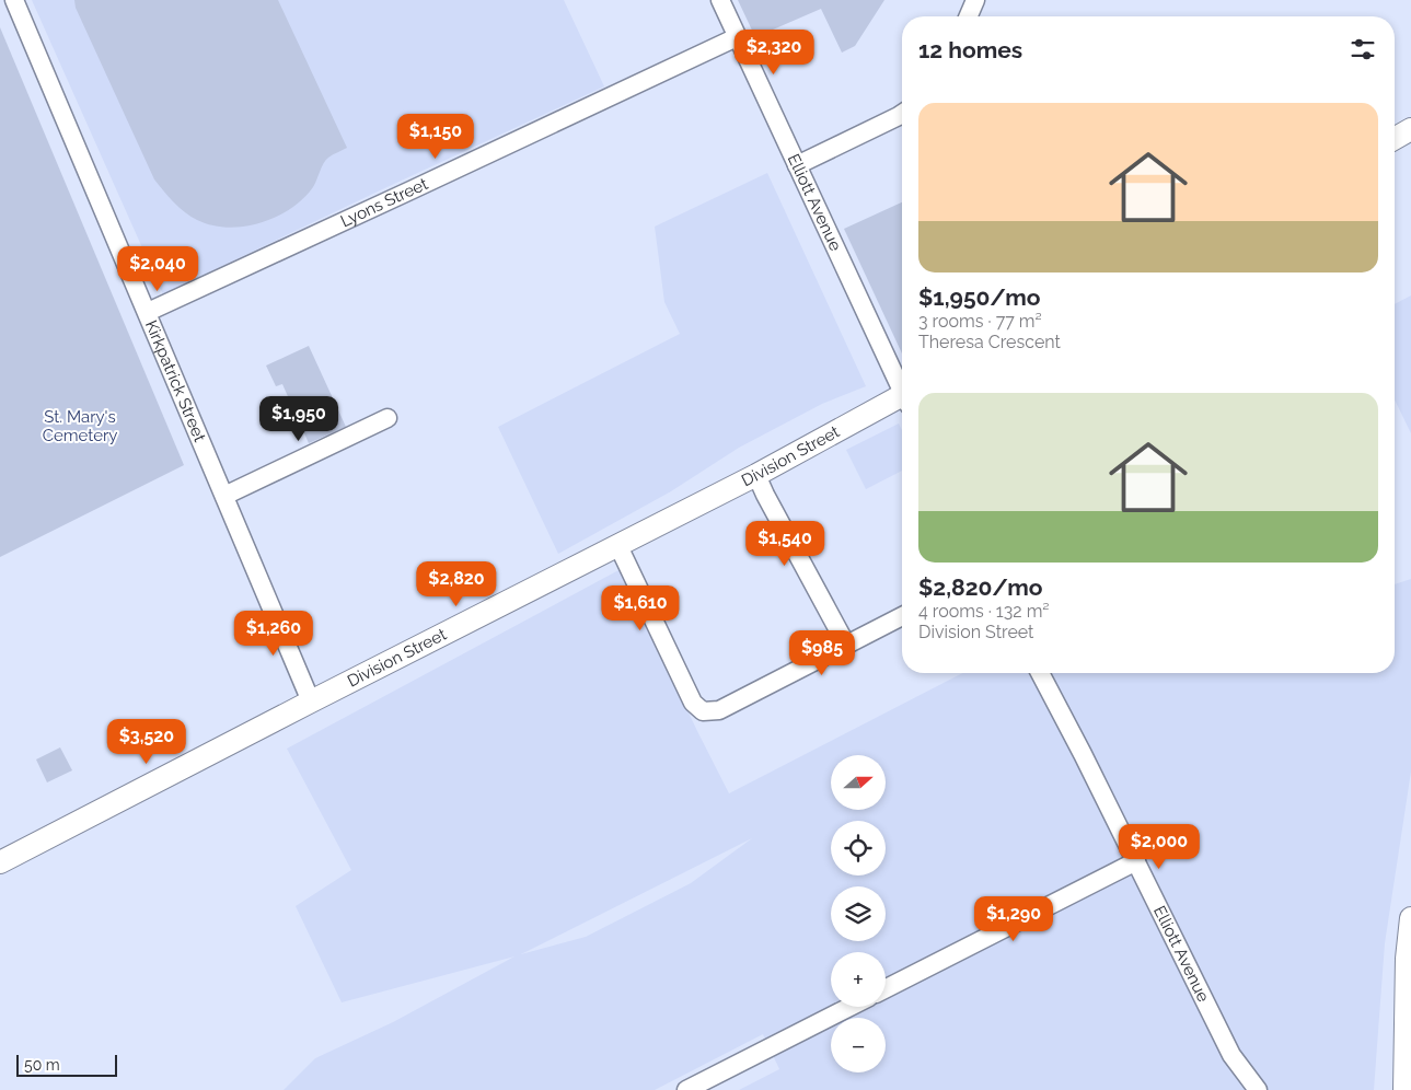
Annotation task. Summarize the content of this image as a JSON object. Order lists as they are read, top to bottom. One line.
{"streets":{"main road":["Division Street"],"street":["Elliott Avenue","Lyons Street","Kirkpatrick Street"]},"crossings":[["Elliott Avenue","Lyons Street"],["Lyons Street","Kirkpatrick Street"],["Kirkpatrick Street","Division Street"]],"parks":["St. Mary's Cemetery"],"scale_bar":"50 m","north":"right","page":{"heading":"12 homes","price":["$2,320","$1,150","$2,040","$1,950","$1,540","$2,820","$1,610","$1,260","$985","$3,520","$2,000","$1,290"],"list":[{"name":"$1,950/mo","note":"3 rooms · 77 m² · Theresa Crescent"},{"name":"$2,820/mo","note":"4 rooms · 132 m² · Division Street"}],"map_buttons":["+","−"],"scale":"50 m"}}
